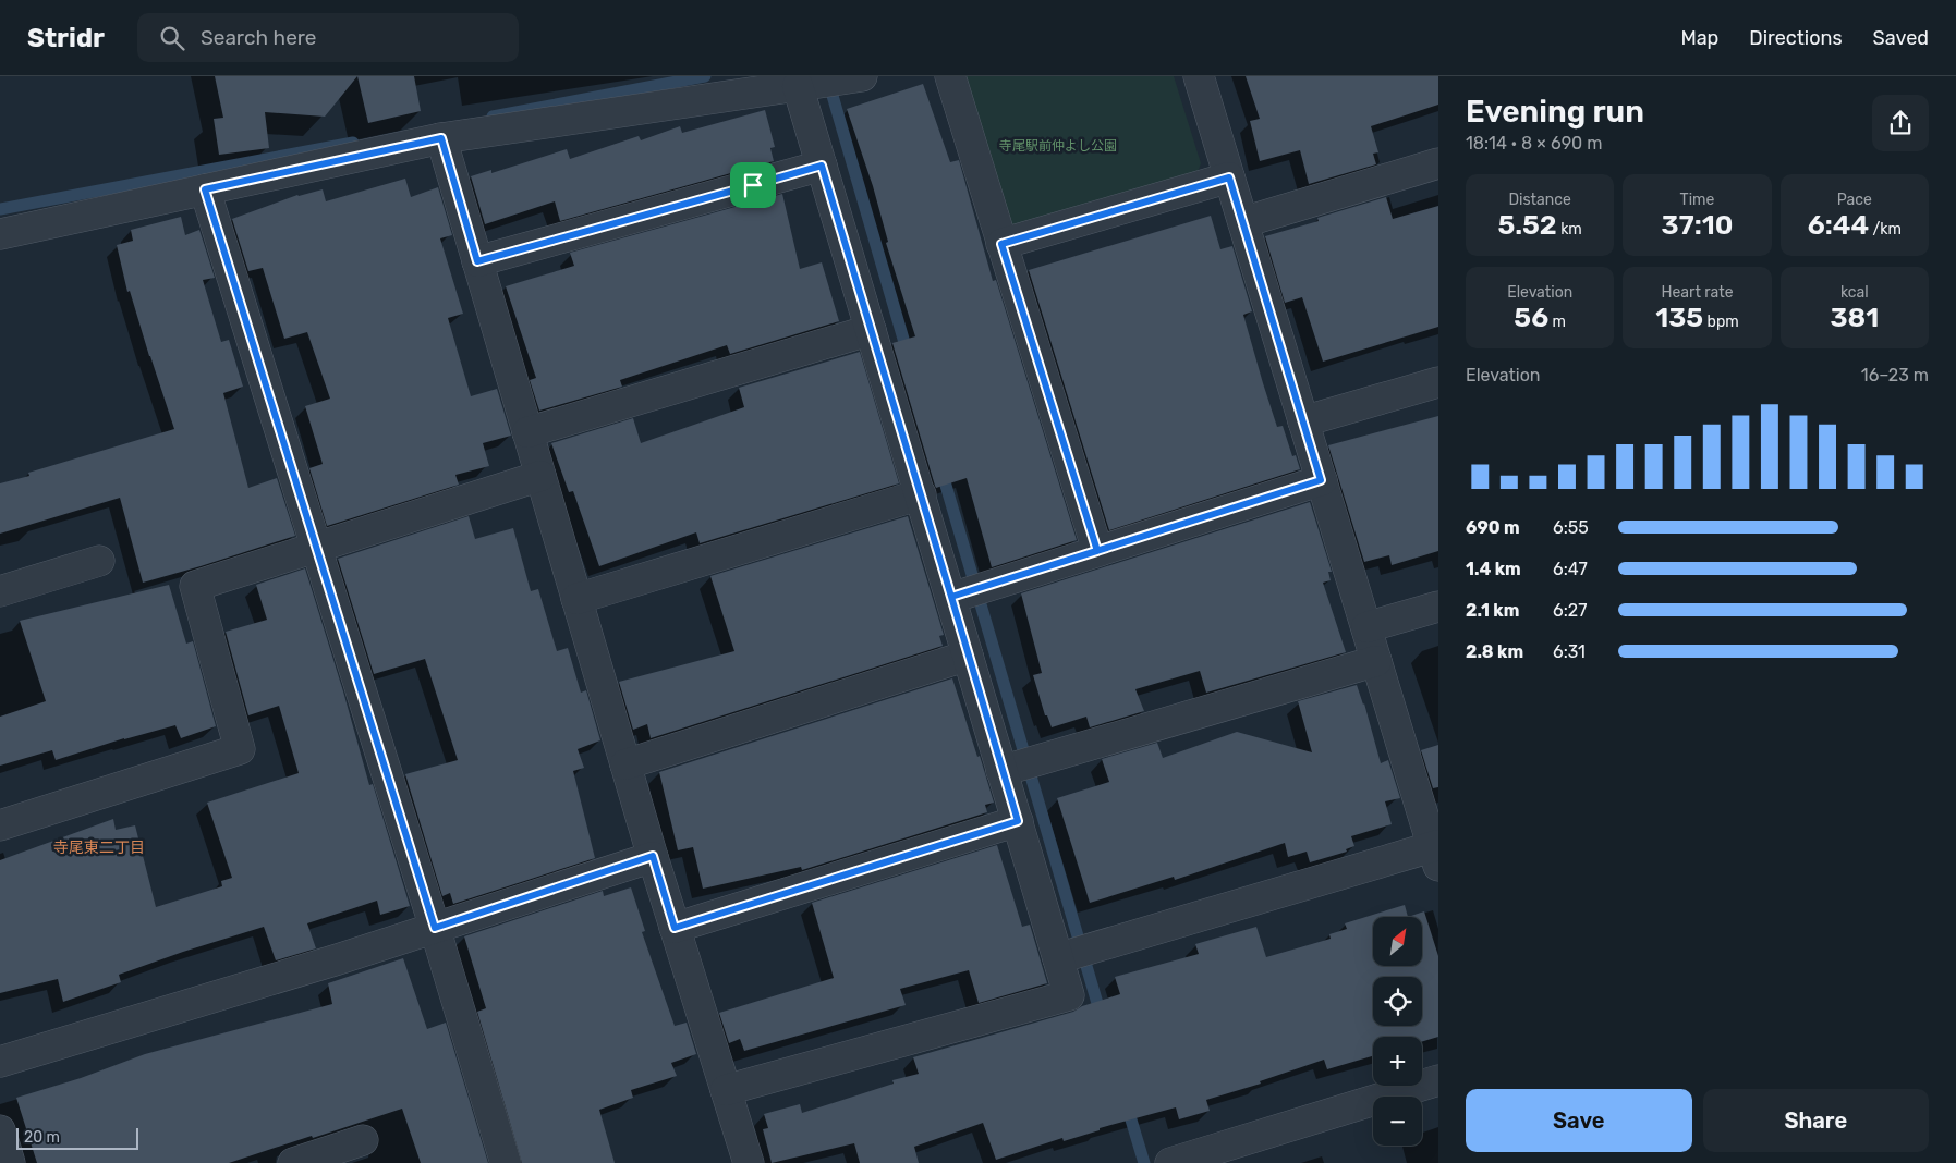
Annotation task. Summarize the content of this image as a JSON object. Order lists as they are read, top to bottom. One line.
{"districts":["寺尾東二丁目"],"parks":["寺尾駅前仲よし公園"],"scale_bar":"20 m","north":"top right","page":{"header":"Stridr","search":"Search here","nav":["Map","Directions","Saved"],"heading":["Evening run","18:14 · 8 × 690 m"],"stats":[["Distance","5.52 km"],["Time","37:10"],["Pace","6:44 /km"],["Elevation","56 m"],["Heart rate","135 bpm"],["kcal","381"]],"chart":["Elevation","16–23 m"],"list":[{"name":"690 m","note":"6:55"},{"name":"1.4 km","note":"6:47"},{"name":"2.1 km","note":"6:27"},{"name":"2.8 km","note":"6:31"}],"map_buttons":["+","−"],"buttons":["Save","Share"],"scale":"20 m"}}
